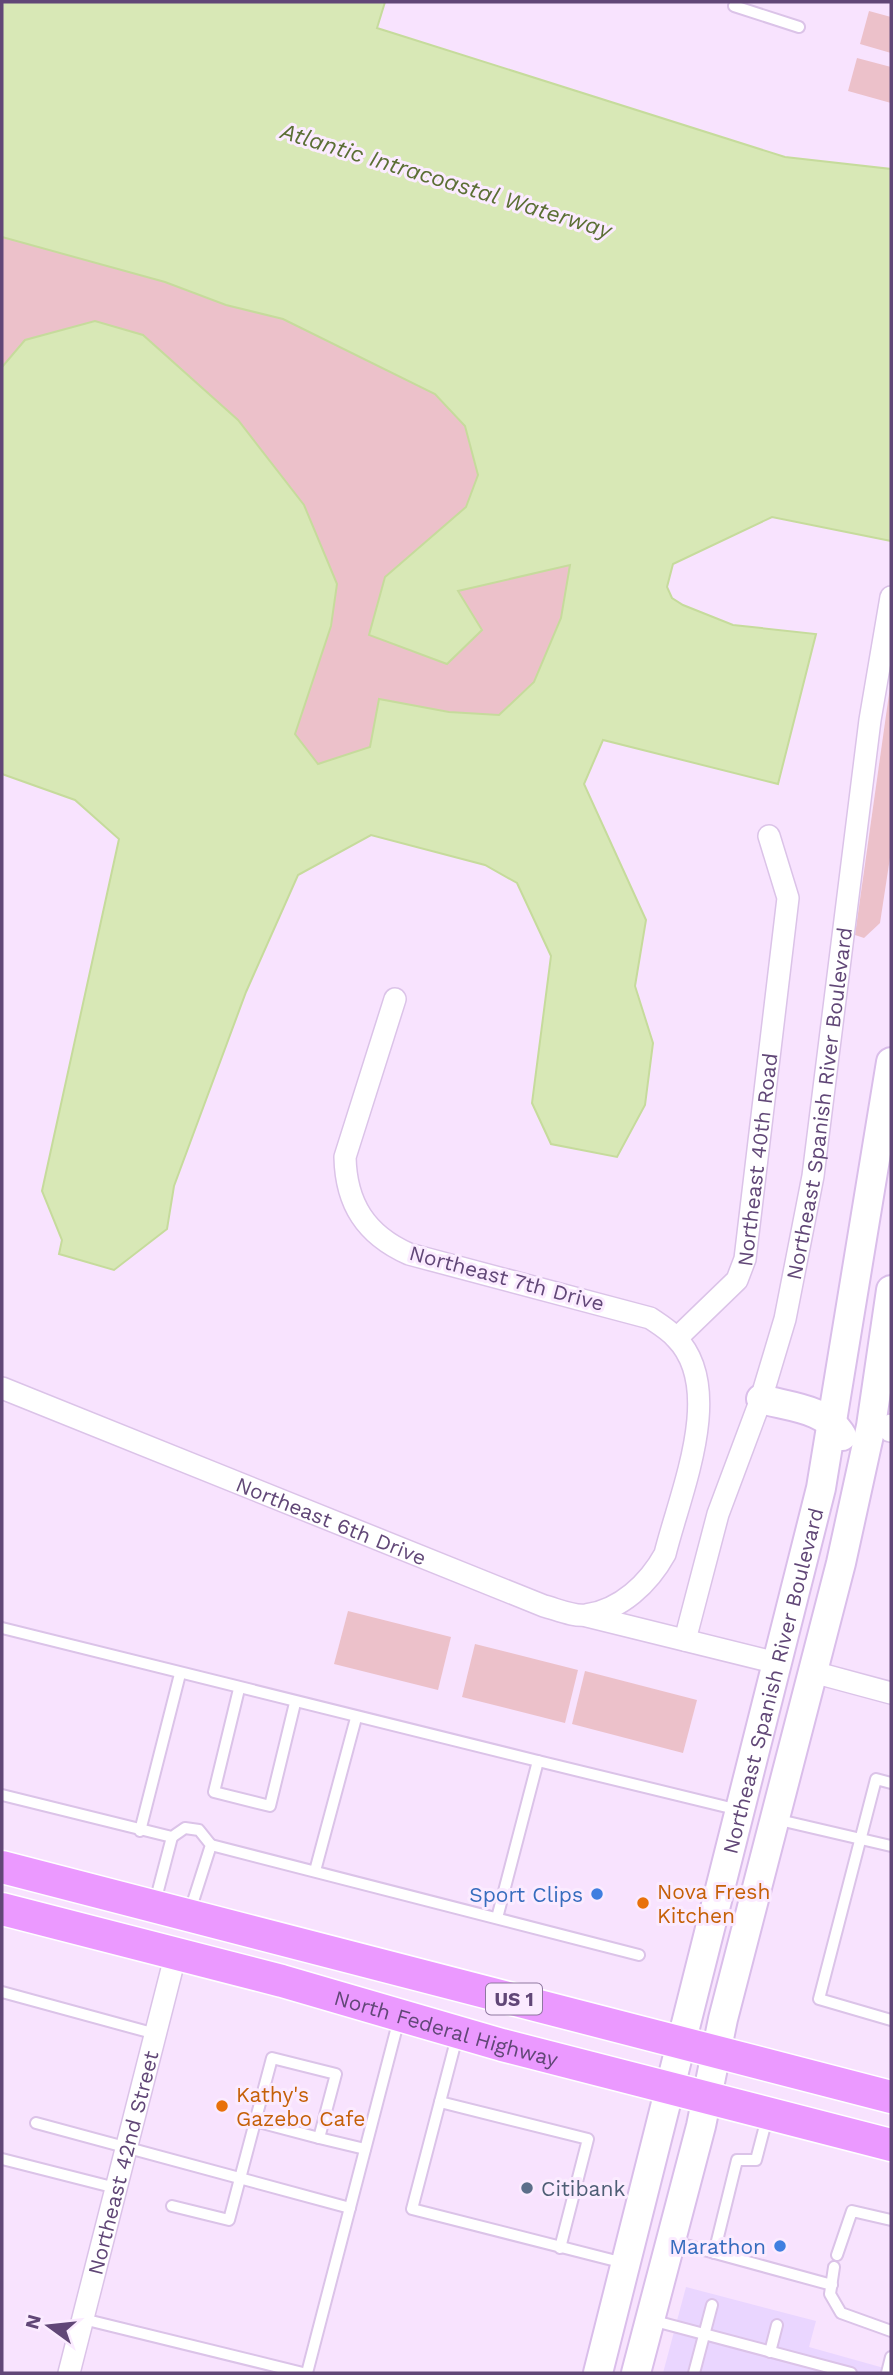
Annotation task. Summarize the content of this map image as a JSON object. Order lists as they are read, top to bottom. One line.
{"streets":{"main road":["Northeast Spanish River Boulevard","US 1","North Federal Highway"],"street":["Northeast 40th Road","Northeast 7th Drive","Northeast 6th Drive","Northeast 42nd Street"]},"crossings":[["Northeast Spanish River Boulevard","Northeast 6th Drive"],["Northeast Spanish River Boulevard","North Federal Highway"],["Northeast 40th Road","Northeast 7th Drive"],["North Federal Highway","Northeast 42nd Street"]],"water":["Atlantic Intracoastal Waterway"],"places":["Sport Clips","Nova Fresh Kitchen","Kathy's Gazebo Cafe","Citibank","Marathon"],"north":"left"}
